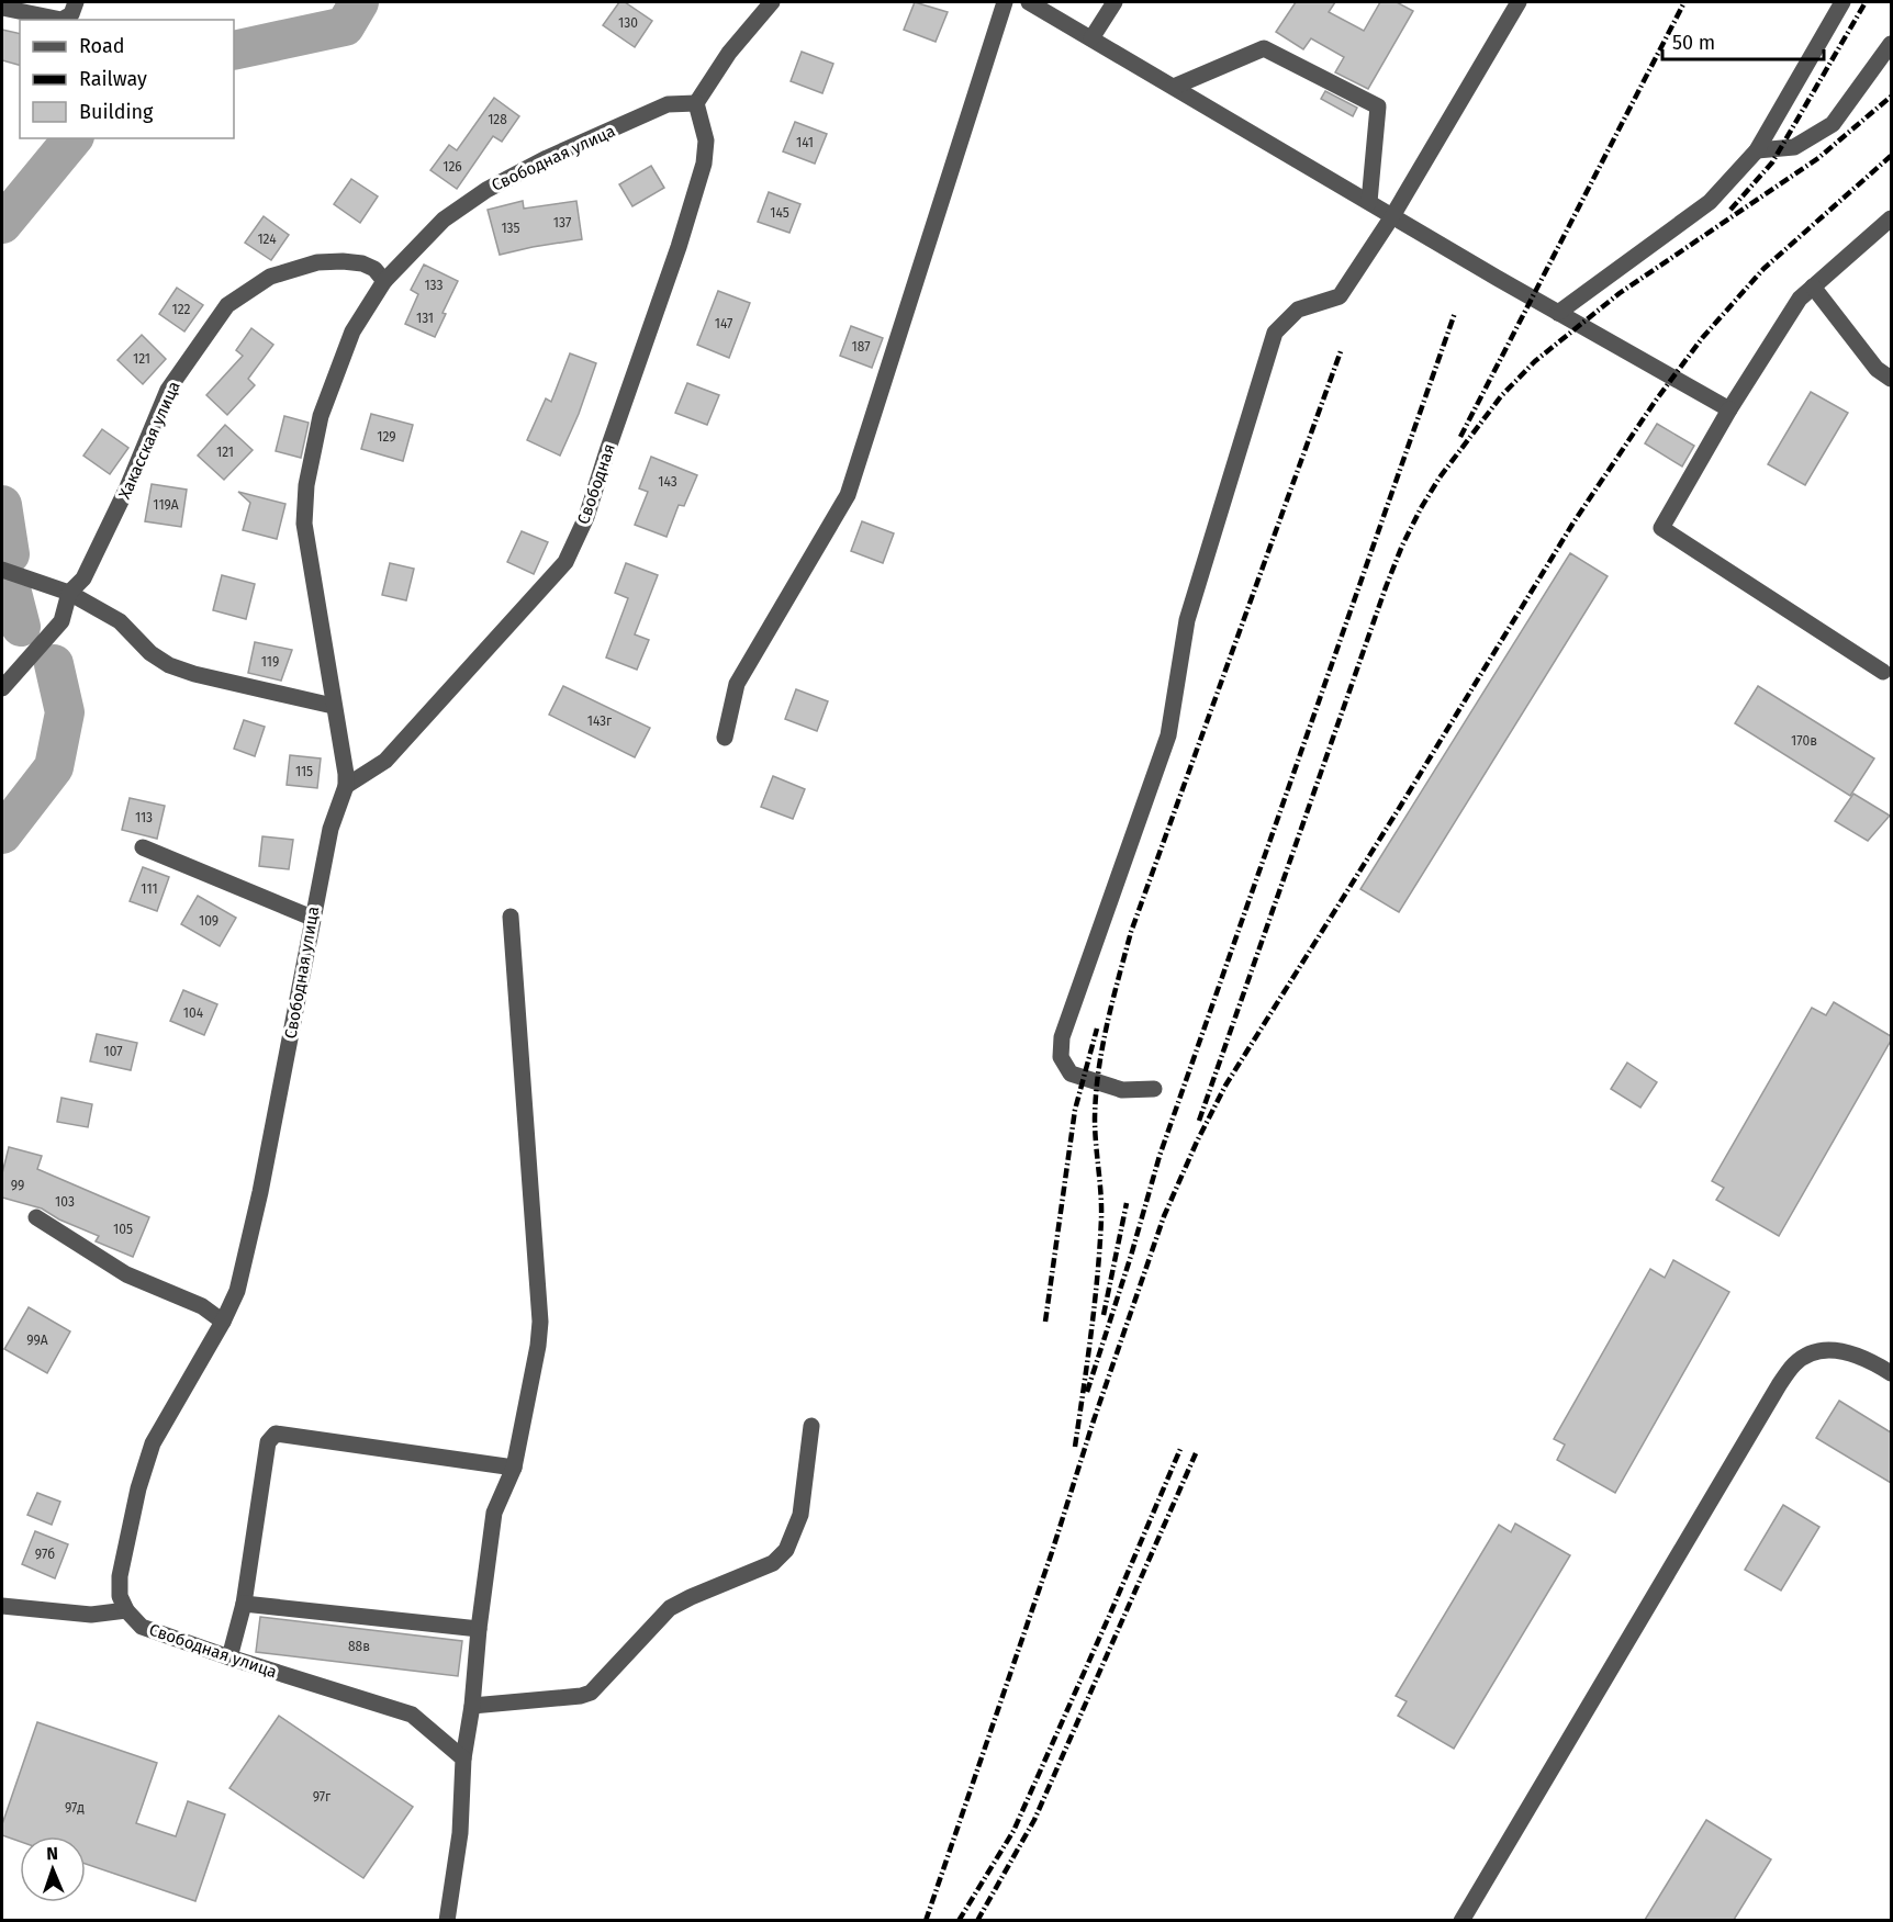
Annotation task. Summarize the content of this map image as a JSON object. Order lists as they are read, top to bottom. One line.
{"streets":{"street":["Свободная улица","Хакасская улица","Свободная"]},"crossings":[["Свободная улица","Хакасская улица"],["Свободная улица","Свободная"]],"house_numbers":["130","128","141","126","145","137","135","124","133","122","131","147","187","121","129","121","143","119А","119","143г","170в","115","113","111","109","104","107","99","103","105","99А","97б","88в","97г","97д"],"legend":["Road","Railway","Building"],"scale_bar":"50 m","north":"top"}
